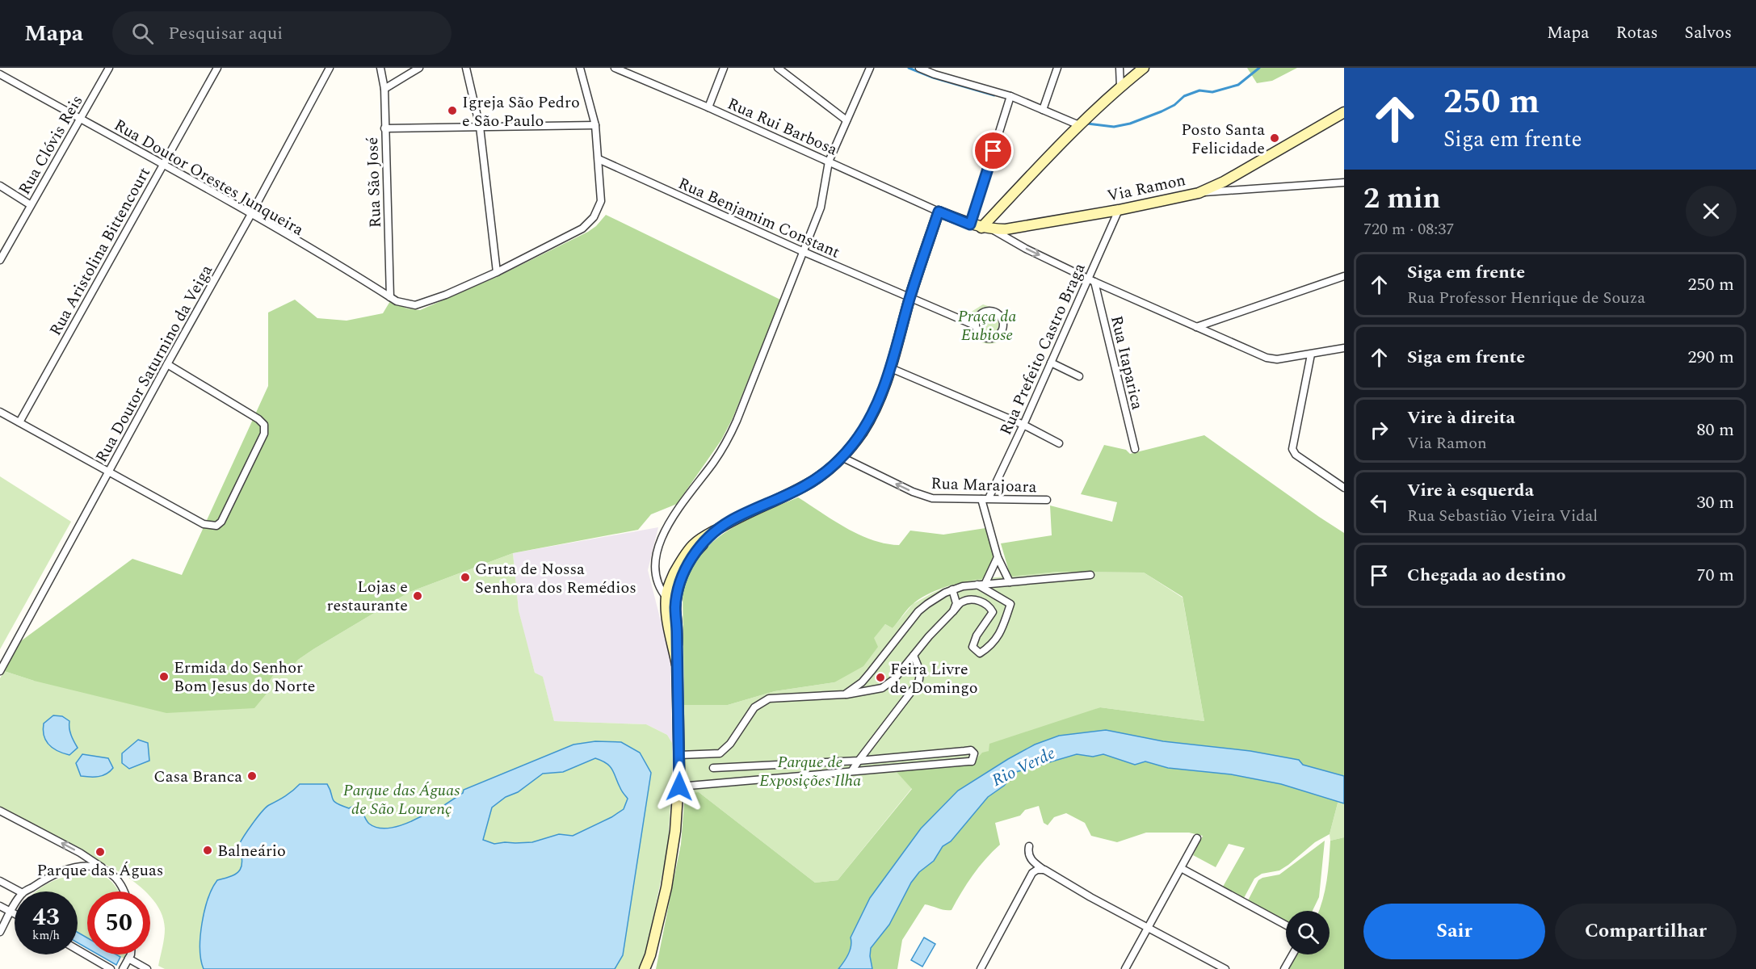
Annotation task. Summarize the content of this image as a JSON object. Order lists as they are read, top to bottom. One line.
{"streets":{"main road":["Via Ramon"],"street":["Rua Rui Barbosa","Rua Clóvis Reis","Rua Doutor Orestes Junqueira","Rua São José","Rua Benjamim Constant","Rua Aristolina Bittencourt","Rua Prefeito Castro Braga","Rua Itaparica","Rua Doutor Saturnino da Veiga","Rua Marajoara"]},"crossings":[["Rua Rui Barbosa","Via Ramon"],["Rua Clóvis Reis","Rua Doutor Orestes Junqueira"],["Rua Doutor Orestes Junqueira","Rua São José"],["Rua Doutor Orestes Junqueira","Rua Aristolina Bittencourt"],["Rua Doutor Orestes Junqueira","Rua Doutor Saturnino da Veiga"],["Via Ramon","Rua Prefeito Castro Braga"],["Rua Prefeito Castro Braga","Rua Marajoara"]],"one_way":["Rua Marajoara"],"water":["Rio Verde"],"parks":["Praça da Eubiose","Parque de Exposições Ilha","Parque das Águas de São Lourenç"],"places":["Igreja São Pedro e São Paulo","Posto Santa Felicidade","Gruta de Nossa Senhora dos Remédios","Lojas e restaurante","Ermida do Senhor Bom Jesus do Norte","Feira Livre de Domingo","Casa Branca","Balneário","Parque das Águas"],"page":{"header":"Mapa","search":"Pesquisar aqui","nav":["Mapa","Rotas","Salvos"],"turn":["250 m","Siga em frente"],"heading":["2 min","720 m · 08:37"],"list":[{"name":"Siga em frente","note":"Rua Professor Henrique de Souza","value":"250 m"},{"name":"Siga em frente","value":"290 m"},{"name":"Vire à direita","note":"Via Ramon","value":"80 m"},{"name":"Vire à esquerda","note":"Rua Sebastião Vieira Vidal","value":"30 m"},{"name":"Chegada ao destino","value":"70 m"}],"speed":"43 km/h","limit":"50","buttons":["Sair","Compartilhar"]}}
